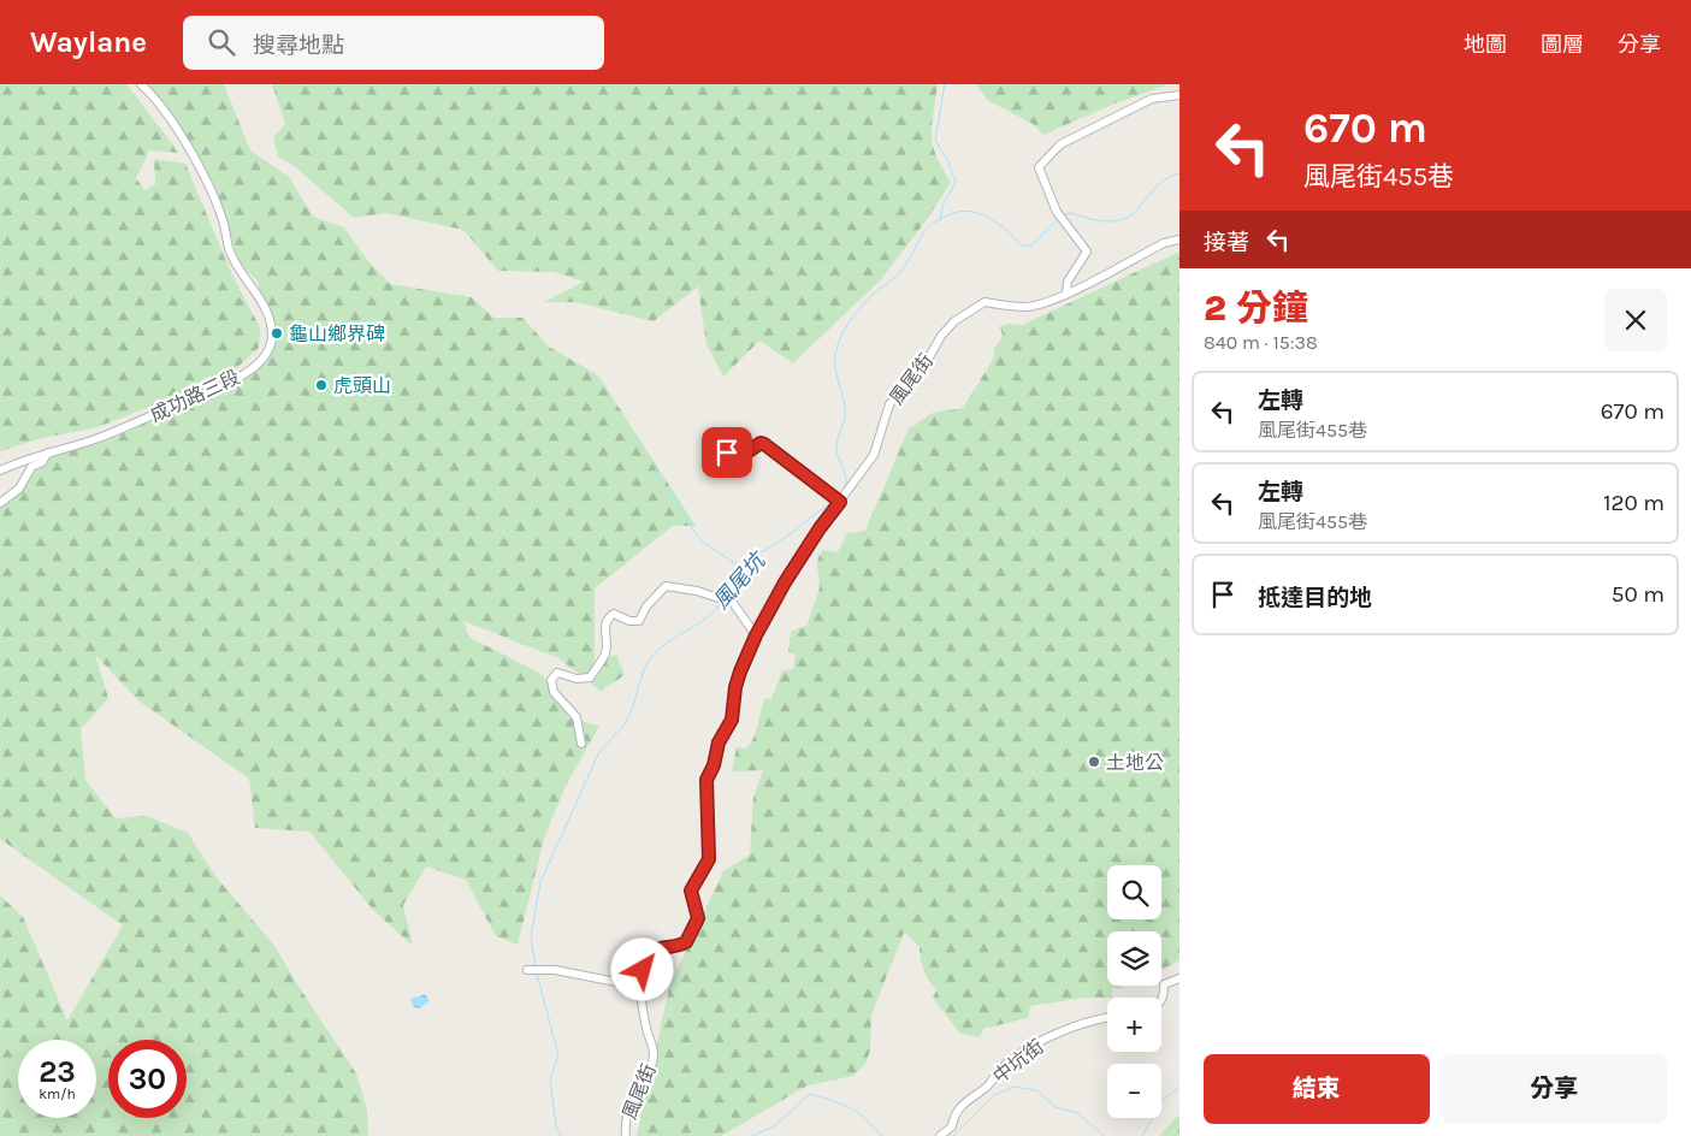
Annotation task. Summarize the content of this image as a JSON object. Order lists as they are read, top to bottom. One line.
{"streets":{"street":["風尾街","成功路三段","中坑街"]},"water":["風尾坑"],"places":["龜山鄉界碑","虎頭山","土地公"],"page":{"header":"Waylane","search":"搜尋地點","nav":["地圖","圖層","分享"],"turn":["670 m","風尾街455巷"],"then":"接著","heading":["2 分鐘","840 m · 15:38"],"list":[{"name":"左轉","note":"風尾街455巷","value":"670 m"},{"name":"左轉","note":"風尾街455巷","value":"120 m"},{"name":"抵達目的地","value":"50 m"}],"map_buttons":["+","−"],"speed":"23 km/h","limit":"30","buttons":["結束","分享"]}}
